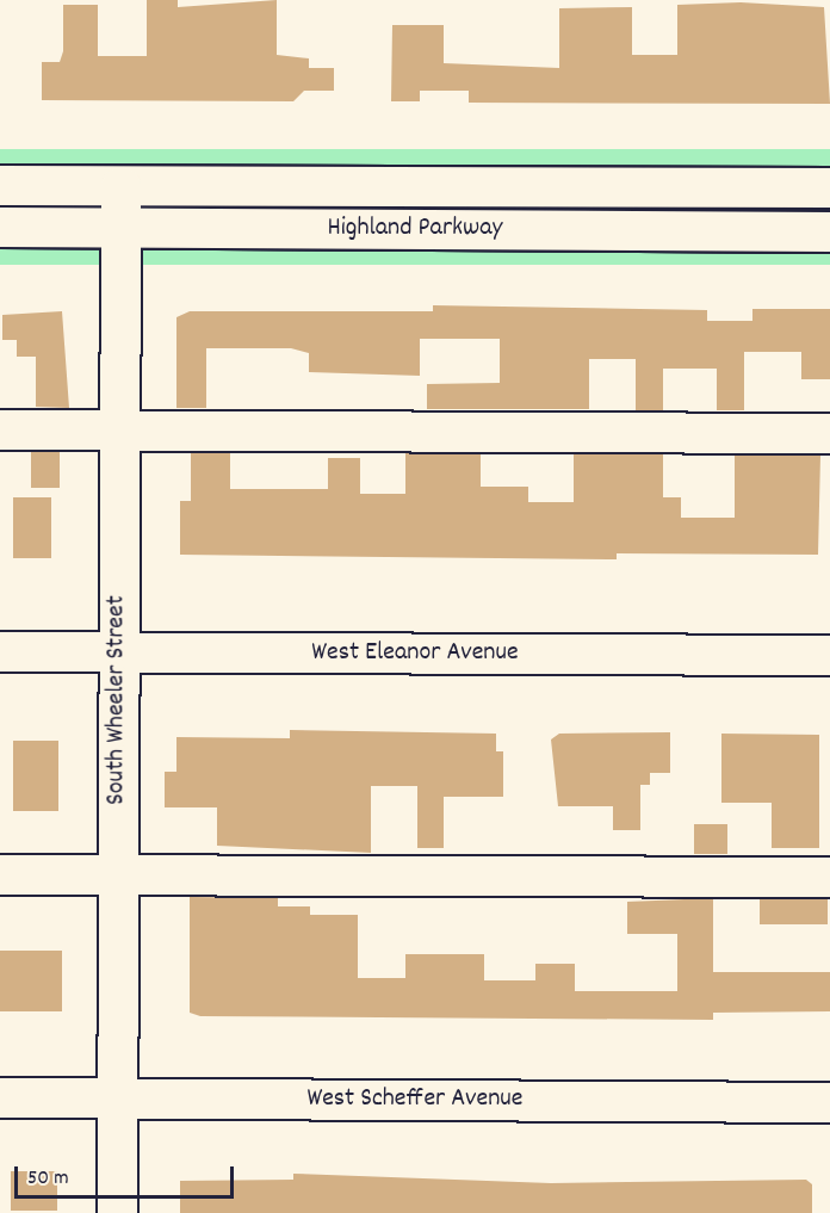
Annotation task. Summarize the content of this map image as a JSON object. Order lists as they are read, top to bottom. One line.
{"streets":{"street":["Highland Parkway","West Eleanor Avenue","South Wheeler Street","West Scheffer Avenue"]},"crossings":[["Highland Parkway","South Wheeler Street"],["West Eleanor Avenue","South Wheeler Street"],["South Wheeler Street","West Scheffer Avenue"]],"scale_bar":"50 m"}
